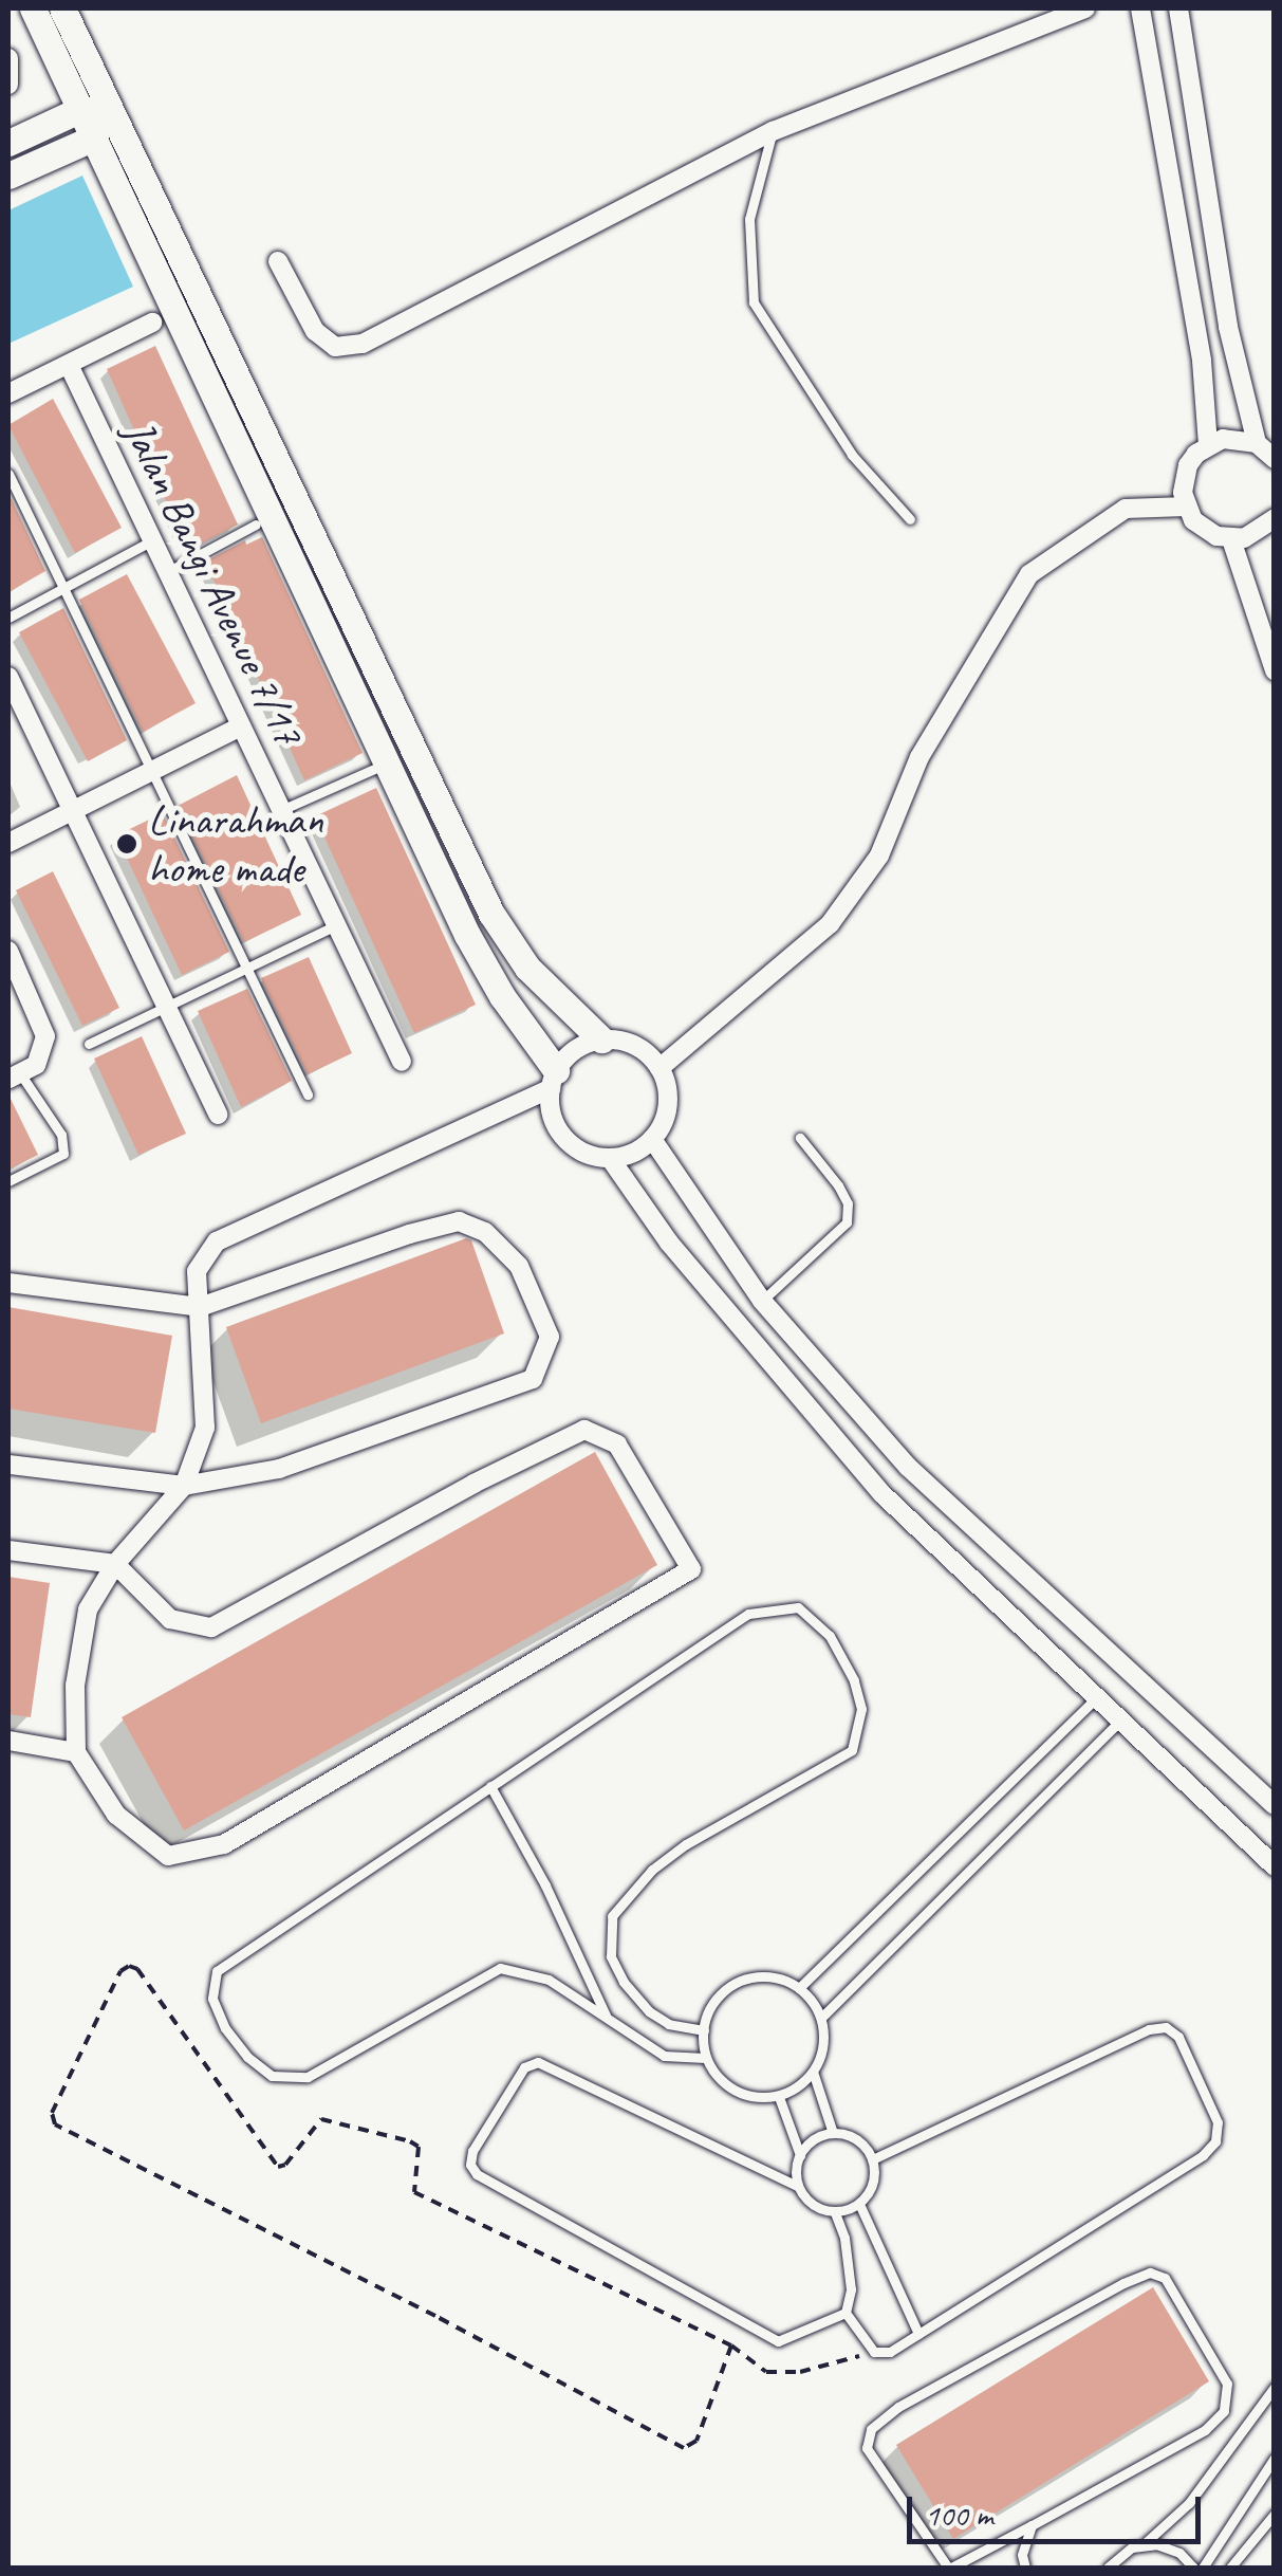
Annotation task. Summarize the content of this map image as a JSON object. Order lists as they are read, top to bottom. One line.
{"streets":{"street":["Jalan Bangi Avenue 7/17"]},"places":["Linarahman home made"],"scale_bar":"100 m"}
